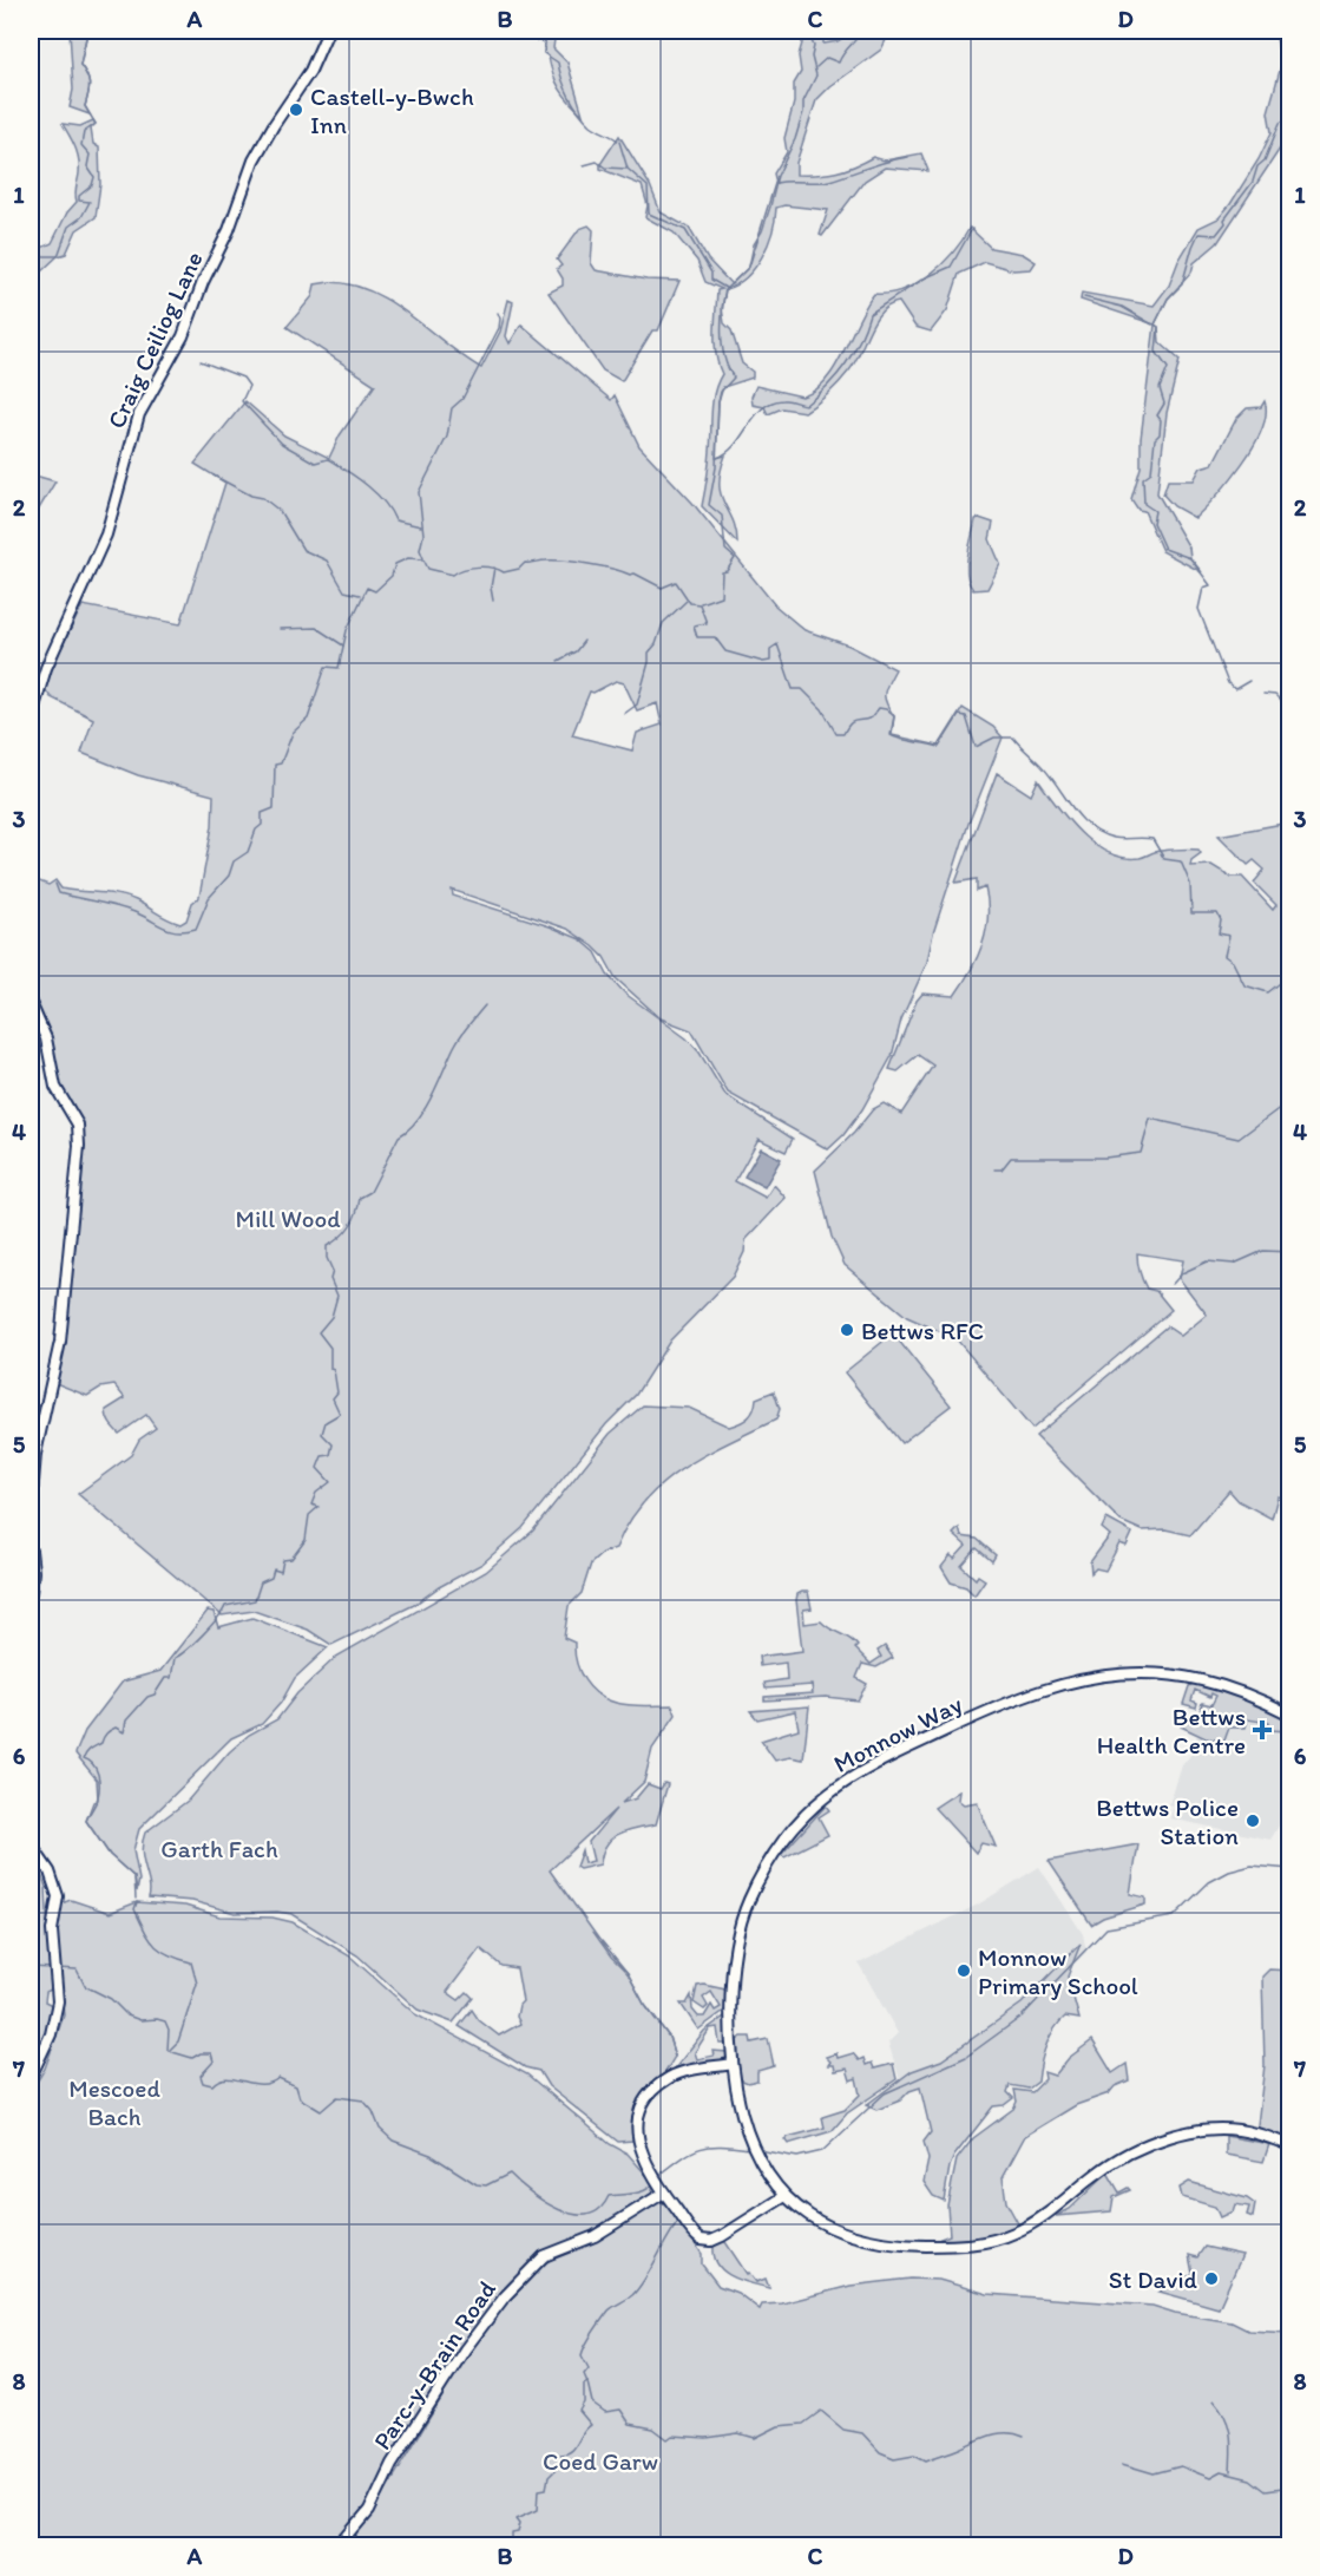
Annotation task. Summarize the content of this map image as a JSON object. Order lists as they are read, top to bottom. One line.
{"streets":{"street":["Craig Ceiliog Lane","Monnow Way","Parc-y-Brain Road"]},"parks":["Mill Wood","Garth Fach","Mescoed Bach","Coed Garw"],"places":{"other":["Castell-y-Bwch Inn","Bettws RFC","Bettws Police Station","Monnow Primary School","St David"],"health":["Bettws Health Centre"]},"grid":{"columns":["A","B","C","D"],"rows":["1","2","3","4","5","6","7","8"]}}
